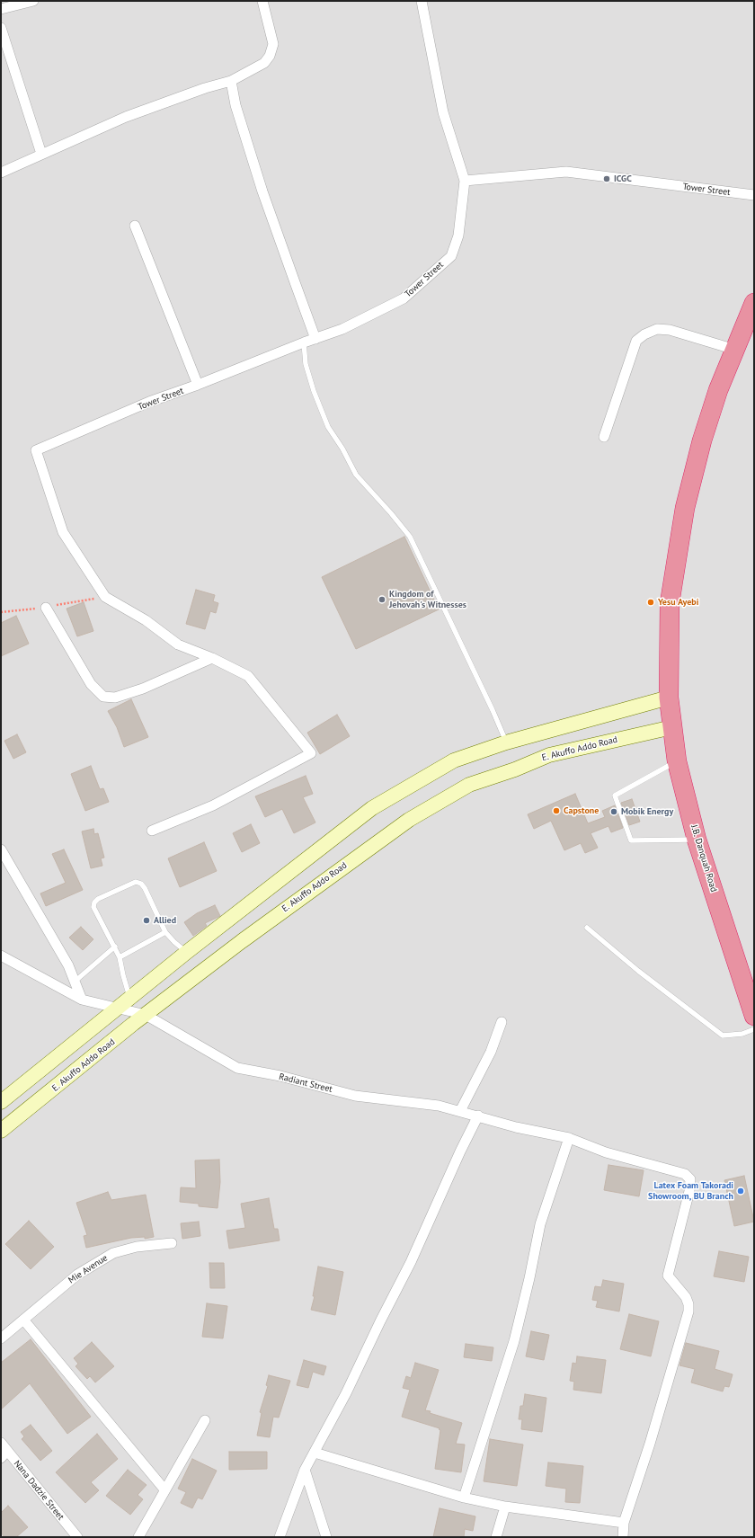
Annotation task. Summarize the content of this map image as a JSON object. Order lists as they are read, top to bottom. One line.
{"streets":{"highway":["J.B. Danquah Road"],"main road":["E. Akuffo Addo Road"],"street":["Tower Street","Radiant Street","Mie Avenue","Nana Dadzie Street"]},"crossings":[["E. Akuffo Addo Road","J.B. Danquah Road"],["E. Akuffo Addo Road","Radiant Street"]],"places":["ICGC","Kingdom of Jehovah's Witnesses","Yesu Ayebi","Capstone","Mobik Energy","Allied","Latex Foam Takoradi Showroom, BU Branch"]}
